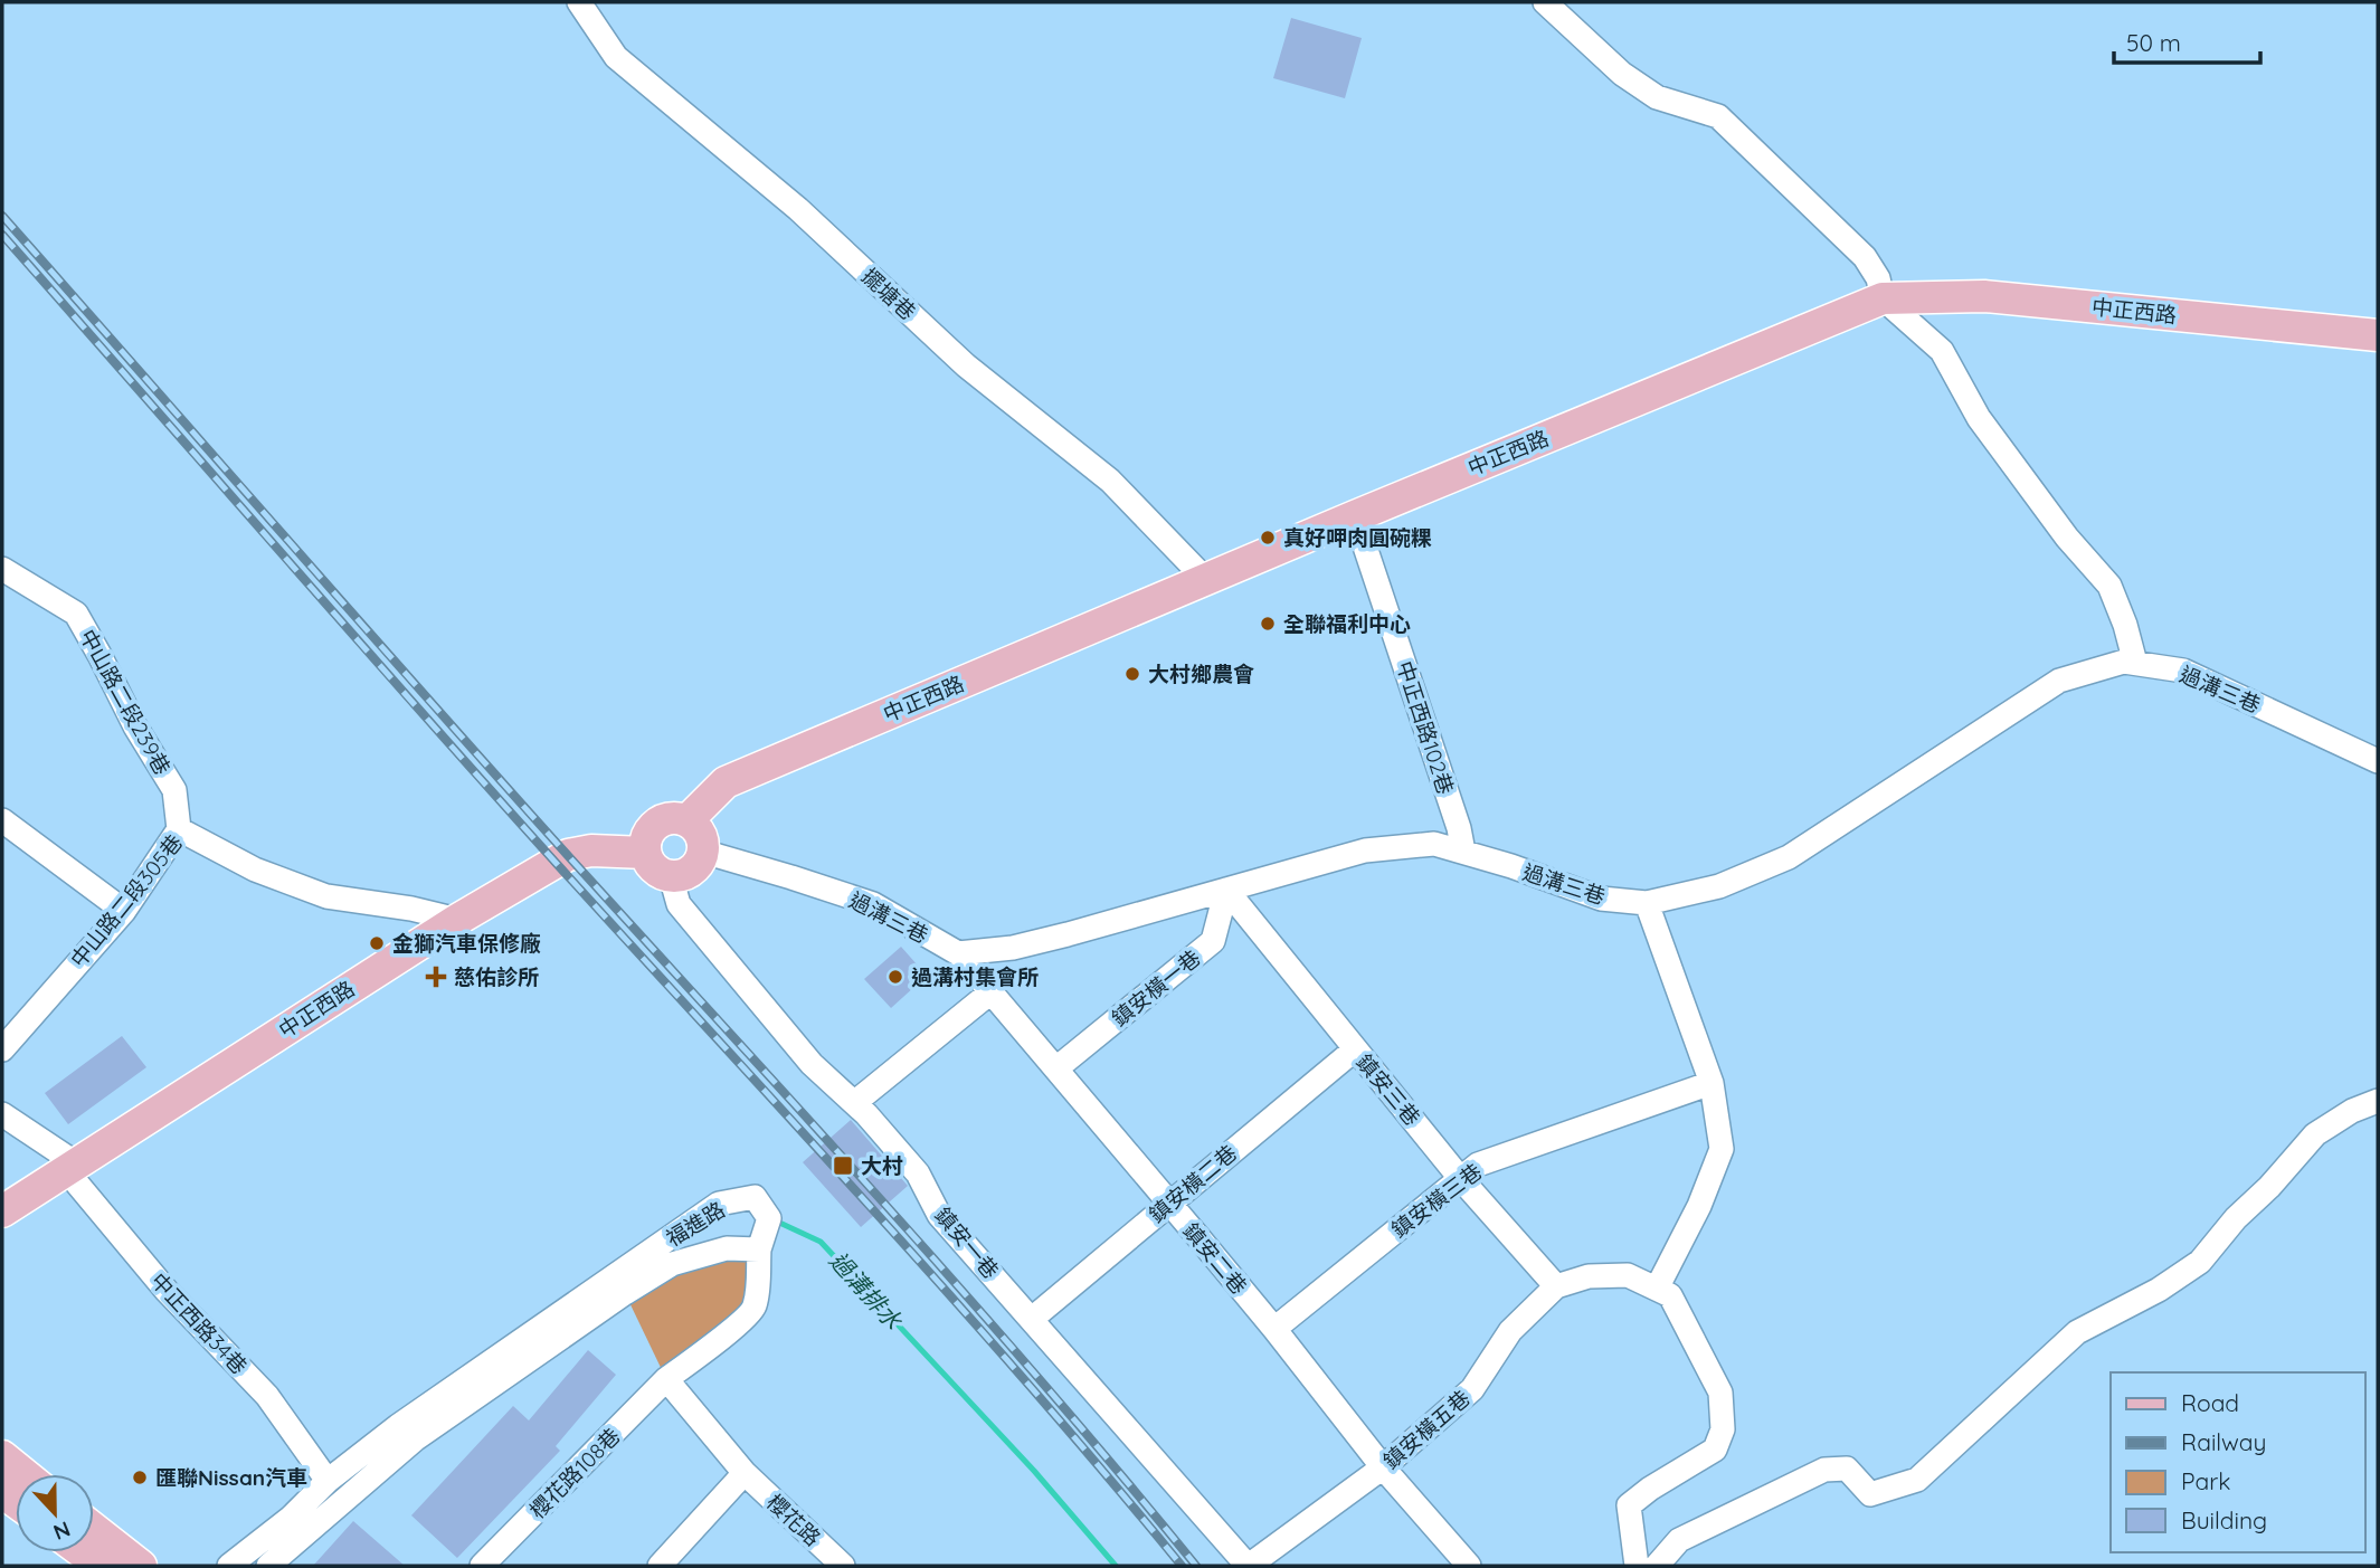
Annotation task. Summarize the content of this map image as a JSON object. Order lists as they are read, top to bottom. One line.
{"streets":{"main road":["中正西路"],"street":["擺塘巷","過溝三巷","中山路二段239巷","中正西路102巷","中山路二段305巷","鎮安橫一巷","鎮安三巷","鎮安橫二巷","鎮安橫三巷","福進路","鎮安一巷","鎮安二巷","中正西路34巷","鎮安橫五巷","櫻花路108巷","櫻花路"]},"crossings":[["擺塘巷","中正西路"],["中正西路","過溝三巷"],["中正西路","中正西路102巷"],["中正西路","中山路二段305巷"],["中正西路","鎮安一巷"],["中正西路","中正西路34巷"],["過溝三巷","中正西路102巷"],["過溝三巷","鎮安橫一巷"],["過溝三巷","鎮安三巷"],["過溝三巷","鎮安一巷"],["過溝三巷","鎮安二巷"],["中山路二段239巷","中山路二段305巷"],["鎮安橫一巷","鎮安三巷"],["鎮安橫一巷","鎮安二巷"],["鎮安三巷","鎮安橫二巷"],["鎮安三巷","鎮安橫三巷"],["鎮安三巷","鎮安橫五巷"],["鎮安橫二巷","鎮安一巷"],["鎮安橫二巷","鎮安二巷"],["鎮安橫三巷","鎮安二巷"],["福進路","中正西路34巷"],["福進路","櫻花路108巷"],["鎮安一巷","鎮安橫五巷"],["鎮安二巷","鎮安橫五巷"],["櫻花路108巷","櫻花路"]],"water":["過溝排水"],"places":{"other":["真好呷肉圓碗粿","全聯福利中心","大村鄉農會","金獅汽車保修廠","過溝村集會所","匯聯Nissan汽車"],"health":["慈佑診所"],"transit":["大村"]},"legend":["Road","Railway","Park","Building"],"scale_bar":"50 m","north":"bottom"}
